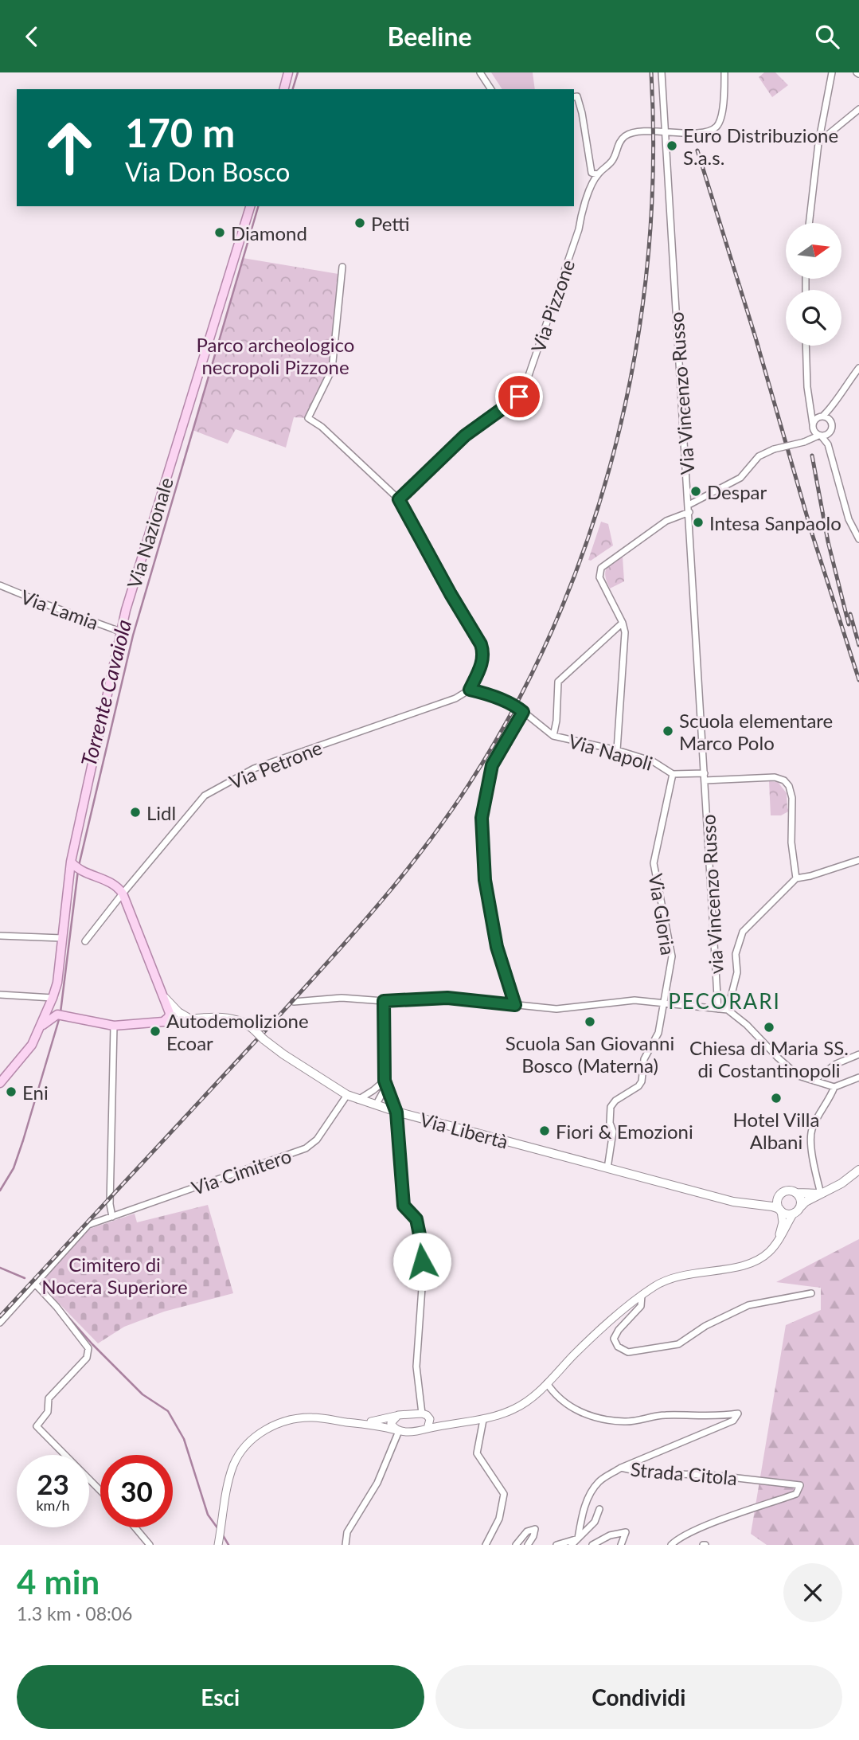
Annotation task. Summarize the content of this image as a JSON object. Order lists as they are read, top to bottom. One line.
{"streets":{"main road":["Via Nazionale","Via Libertà"],"street":["Via Pizzone","Via Vincenzo Russo","Via Lamia","Via Napoli","Via Petrone","via Vincenzo Russo","Via Gloria","Via Cimitero","Strada Citola"]},"crossings":[["Via Pizzone","Via Vincenzo Russo"],["Via Vincenzo Russo","Via Napoli"],["Via Vincenzo Russo","via Vincenzo Russo"],["Via Nazionale","Via Lamia"],["Via Napoli","Via Gloria"],["Via Gloria","Via Libertà"],["Via Libertà","Via Cimitero"]],"districts":["PECORARI"],"water":["Torrente Cavaiola"],"parks":["Parco archeologico necropoli Pizzone","Cimitero di Nocera Superiore"],"places":["Euro Distribuzione S.a.s.","Petti","Diamond","Despar","Intesa Sanpaolo","Scuola elementare Marco Polo","Lidl","Scuola San Giovanni Bosco (Materna)","Chiesa di Maria SS. di Costantinopoli","Autodemolizione Ecoar","Eni","Hotel Villa Albani","Fiori & Emozioni"],"north":"right","page":{"header":"Beeline","turn":["170 m","Via Don Bosco"],"speed":"23 km/h","limit":"30","heading":["4 min","1.3 km · 08:06"],"buttons":["Esci","Condividi"]}}
